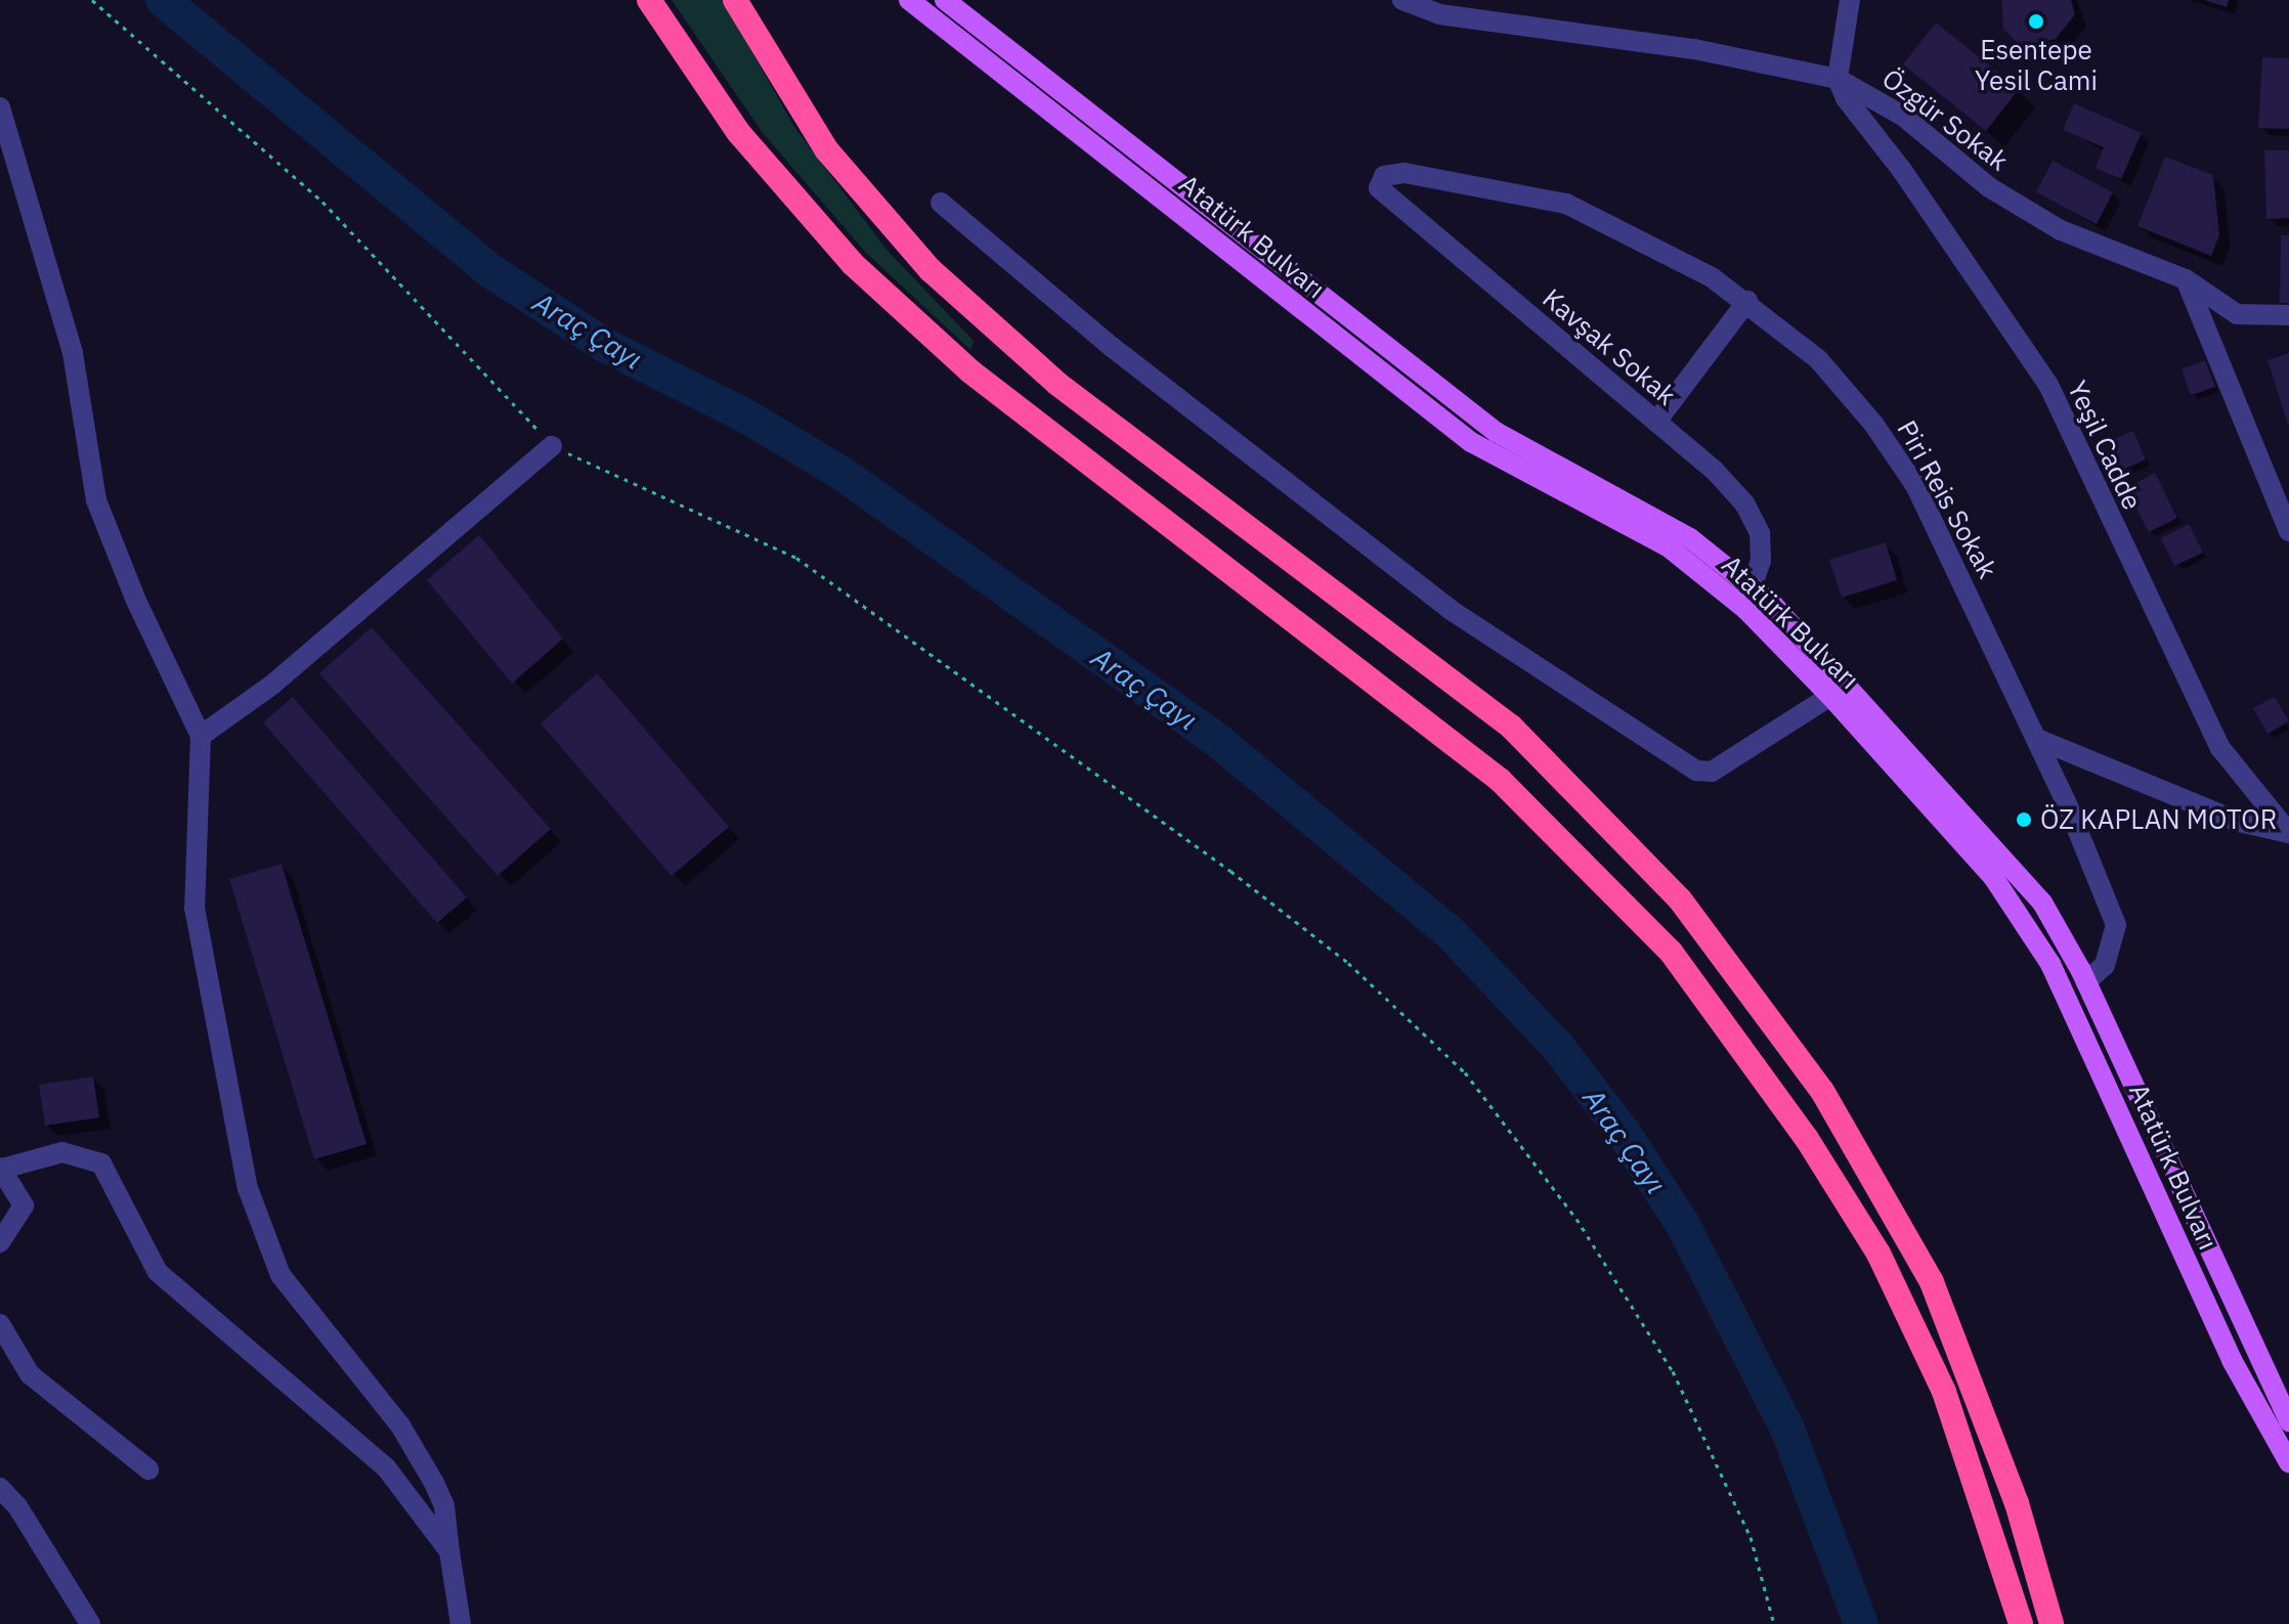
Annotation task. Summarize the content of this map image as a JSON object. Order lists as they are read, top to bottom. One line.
{"streets":{"main road":["Atatürk Bulvarı"],"street":["Özgür Sokak","Kavşak Sokak","Yeşil Cadde","Piri Reis Sokak"]},"crossings":[["Özgür Sokak","Yeşil Cadde"],["Atatürk Bulvarı","Kavşak Sokak"],["Atatürk Bulvarı","Piri Reis Sokak"],["Kavşak Sokak","Piri Reis Sokak"]],"water":["Araç Çayı"],"places":["Esentepe Yesil Cami","ÖZ KAPLAN MOTOR"]}
